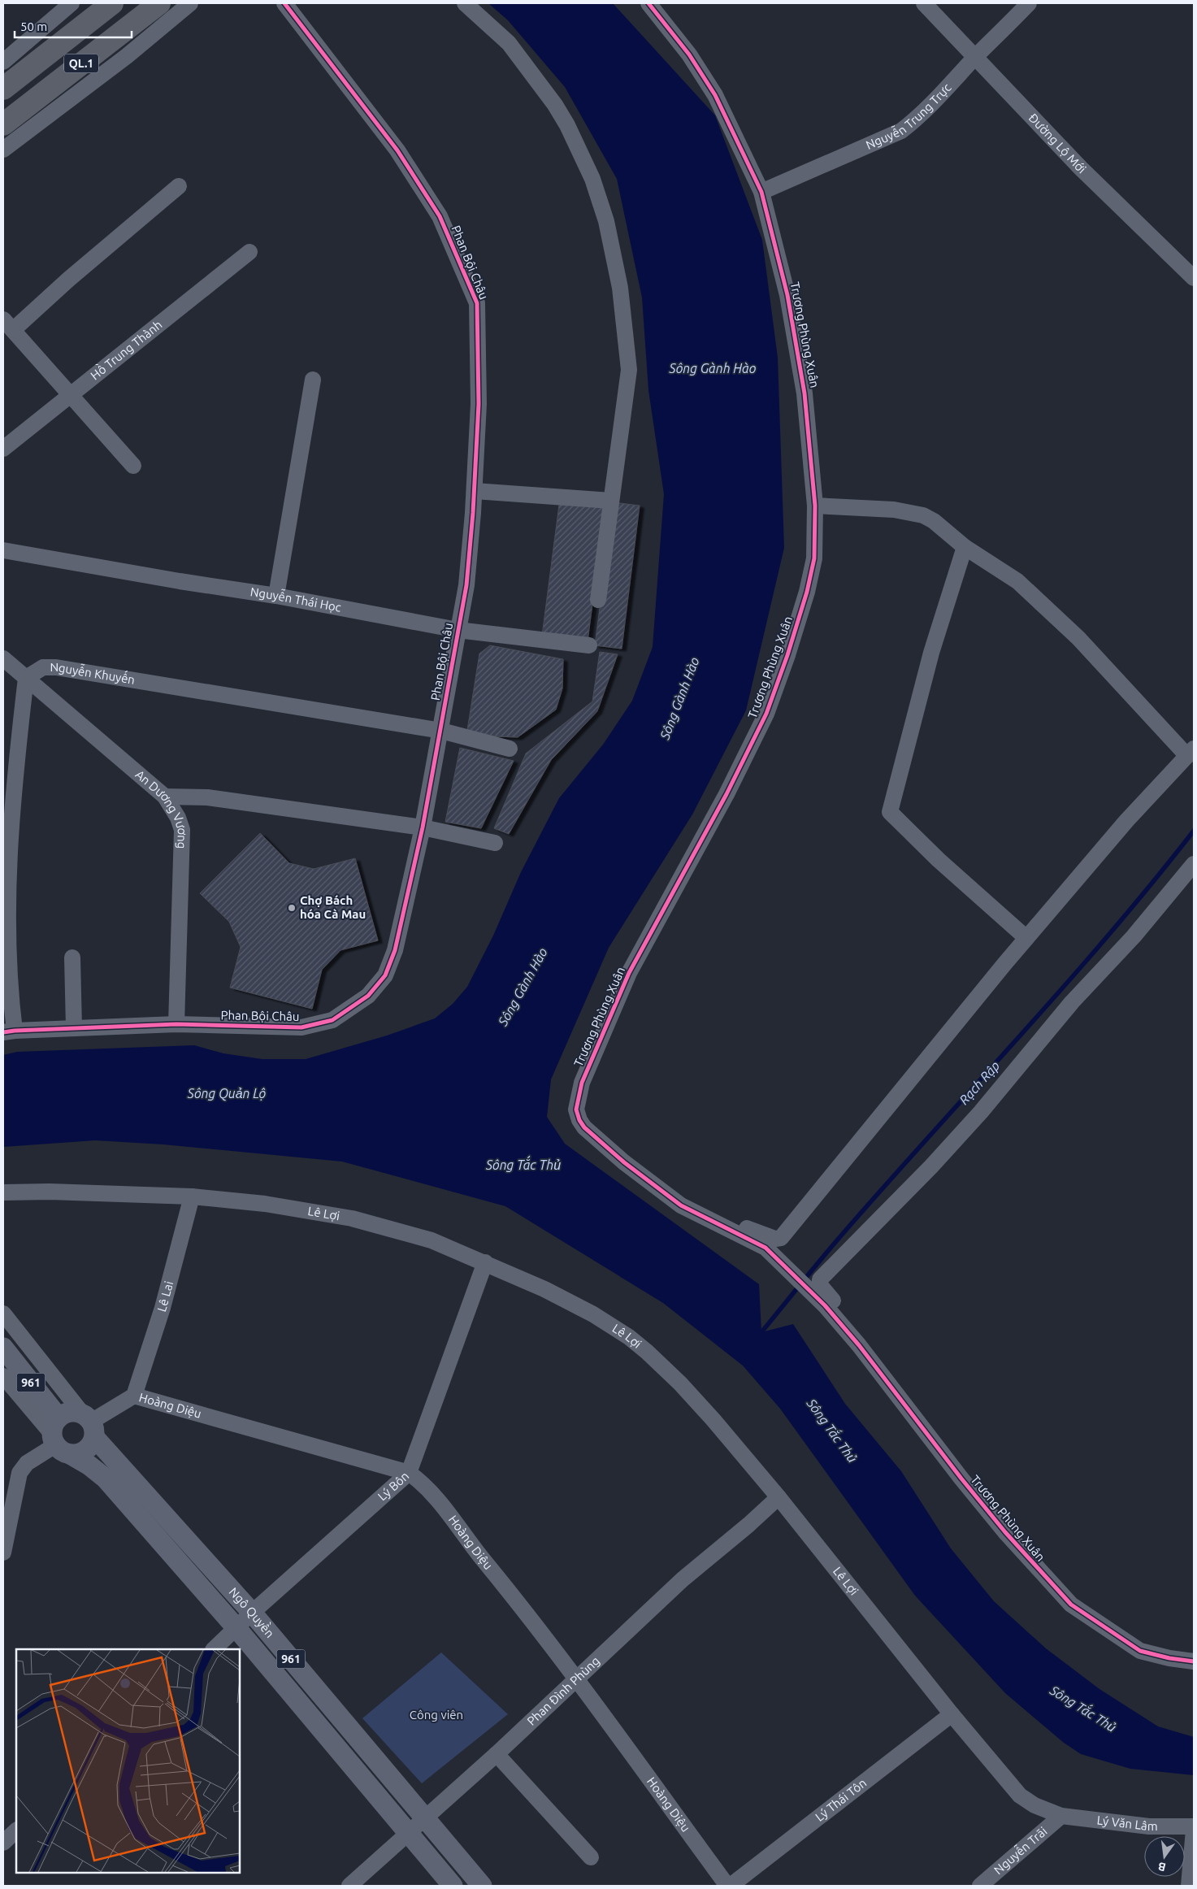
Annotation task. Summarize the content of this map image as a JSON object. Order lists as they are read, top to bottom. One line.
{"streets":{"highway":["QL.1"],"main road":["961","Ngô Quyền"],"street":["Nguyễn Trung Trực","Đường Lộ Mới","Phan Bội Châu","Trương Phùng Xuân","Hồ Trung Thành","Nguyễn Thái Học","Nguyễn Khuyến","An Dương Vương","Lê Lợi","Lê Lai","Hoàng Diệu","Lý Bôn","Phan Đình Phùng","Lý Thái Tôn","Lý Văn Lâm","Nguyễn Trãi"]},"crossings":[["Nguyễn Trung Trực","Đường Lộ Mới"],["Nguyễn Trung Trực","Trương Phùng Xuân"],["Phan Bội Châu","Nguyễn Thái Học"],["Phan Bội Châu","Nguyễn Khuyến"],["Phan Bội Châu","An Dương Vương"],["Nguyễn Khuyến","An Dương Vương"],["Lê Lợi","Lê Lai"],["Lê Lợi","Lý Bôn"],["Lê Lợi","Phan Đình Phùng"],["Lê Lợi","Lý Thái Tôn"],["Lê Lợi","Lý Văn Lâm"],["Lê Lợi","Nguyễn Trãi"],["Lê Lai","Hoàng Diệu"],["Hoàng Diệu","Lý Bôn"],["Hoàng Diệu","Ngô Quyền"],["Hoàng Diệu","Phan Đình Phùng"],["Lý Bôn","Ngô Quyền"],["Ngô Quyền","Phan Đình Phùng"],["Lý Văn Lâm","Nguyễn Trãi"]],"water":["Sông Gành Hào","Rạch Rập","Sông Quản Lộ","Sông Tắc Thủ"],"parks":["Công viên"],"places":["Chợ Bách hóa Cà Mau"],"scale_bar":"50 m","north":"bottom"}
